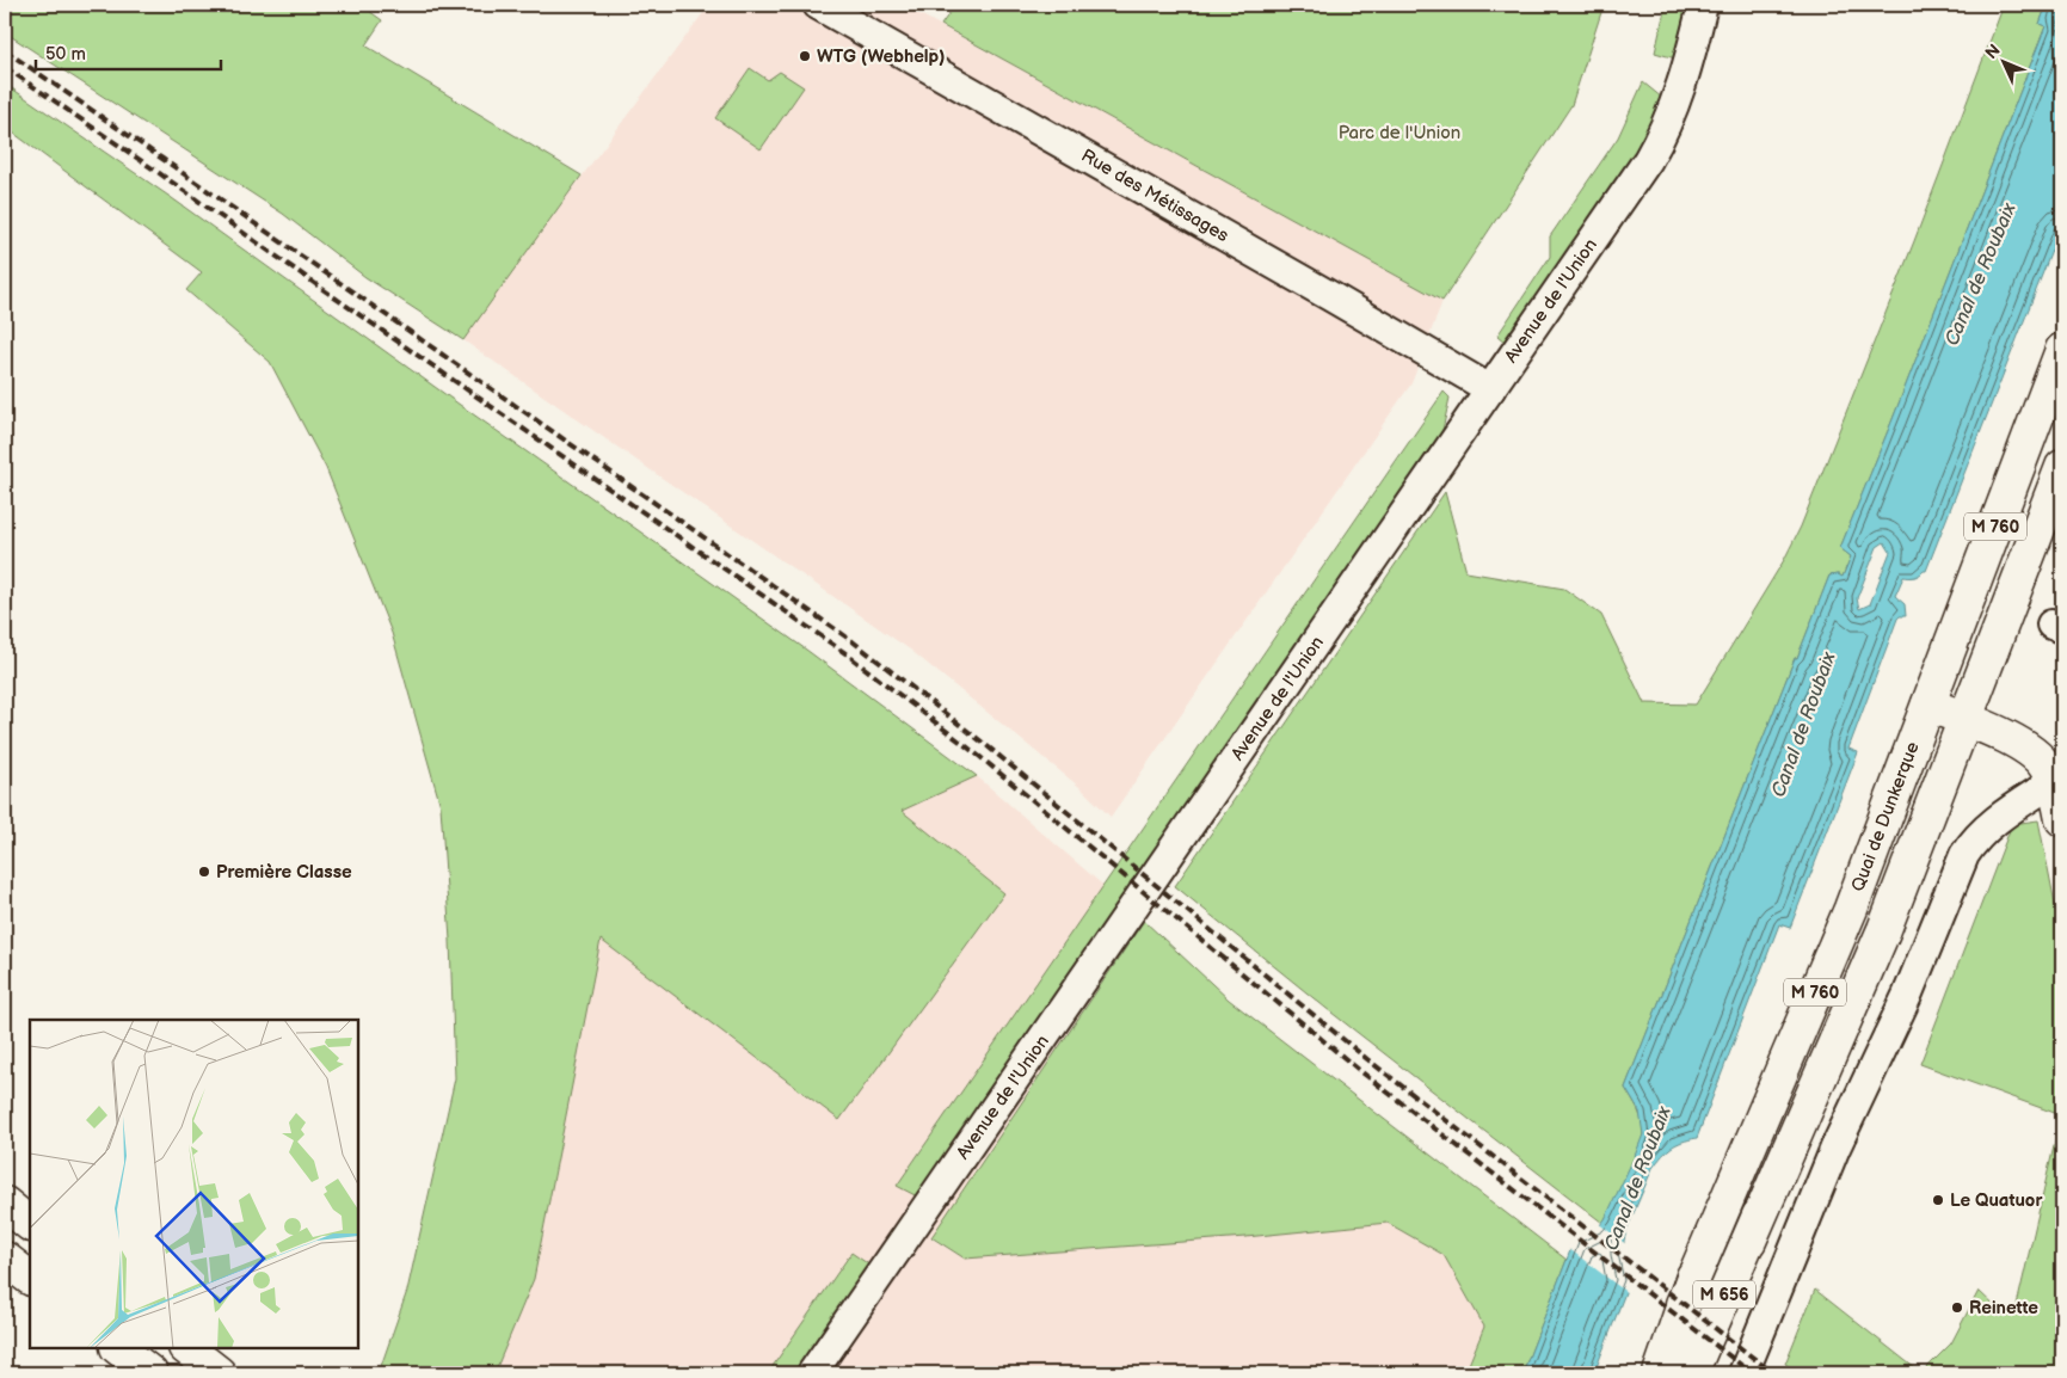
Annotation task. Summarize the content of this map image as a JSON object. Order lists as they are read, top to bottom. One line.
{"streets":{"main road":["M 760","Quai de Dunkerque","M 656"],"street":["Rue des Métissages","Avenue de l'Union"]},"crossings":[["Rue des Métissages","Avenue de l'Union"],["M 760","Quai de Dunkerque"],["M 760","M 656"],["Quai de Dunkerque","M 656"]],"water":["Canal de Roubaix"],"parks":["Parc de l'Union"],"places":["WTG (Webhelp)","Première Classe","Le Quatuor","Reinette"],"scale_bar":"50 m","north":"top left"}
